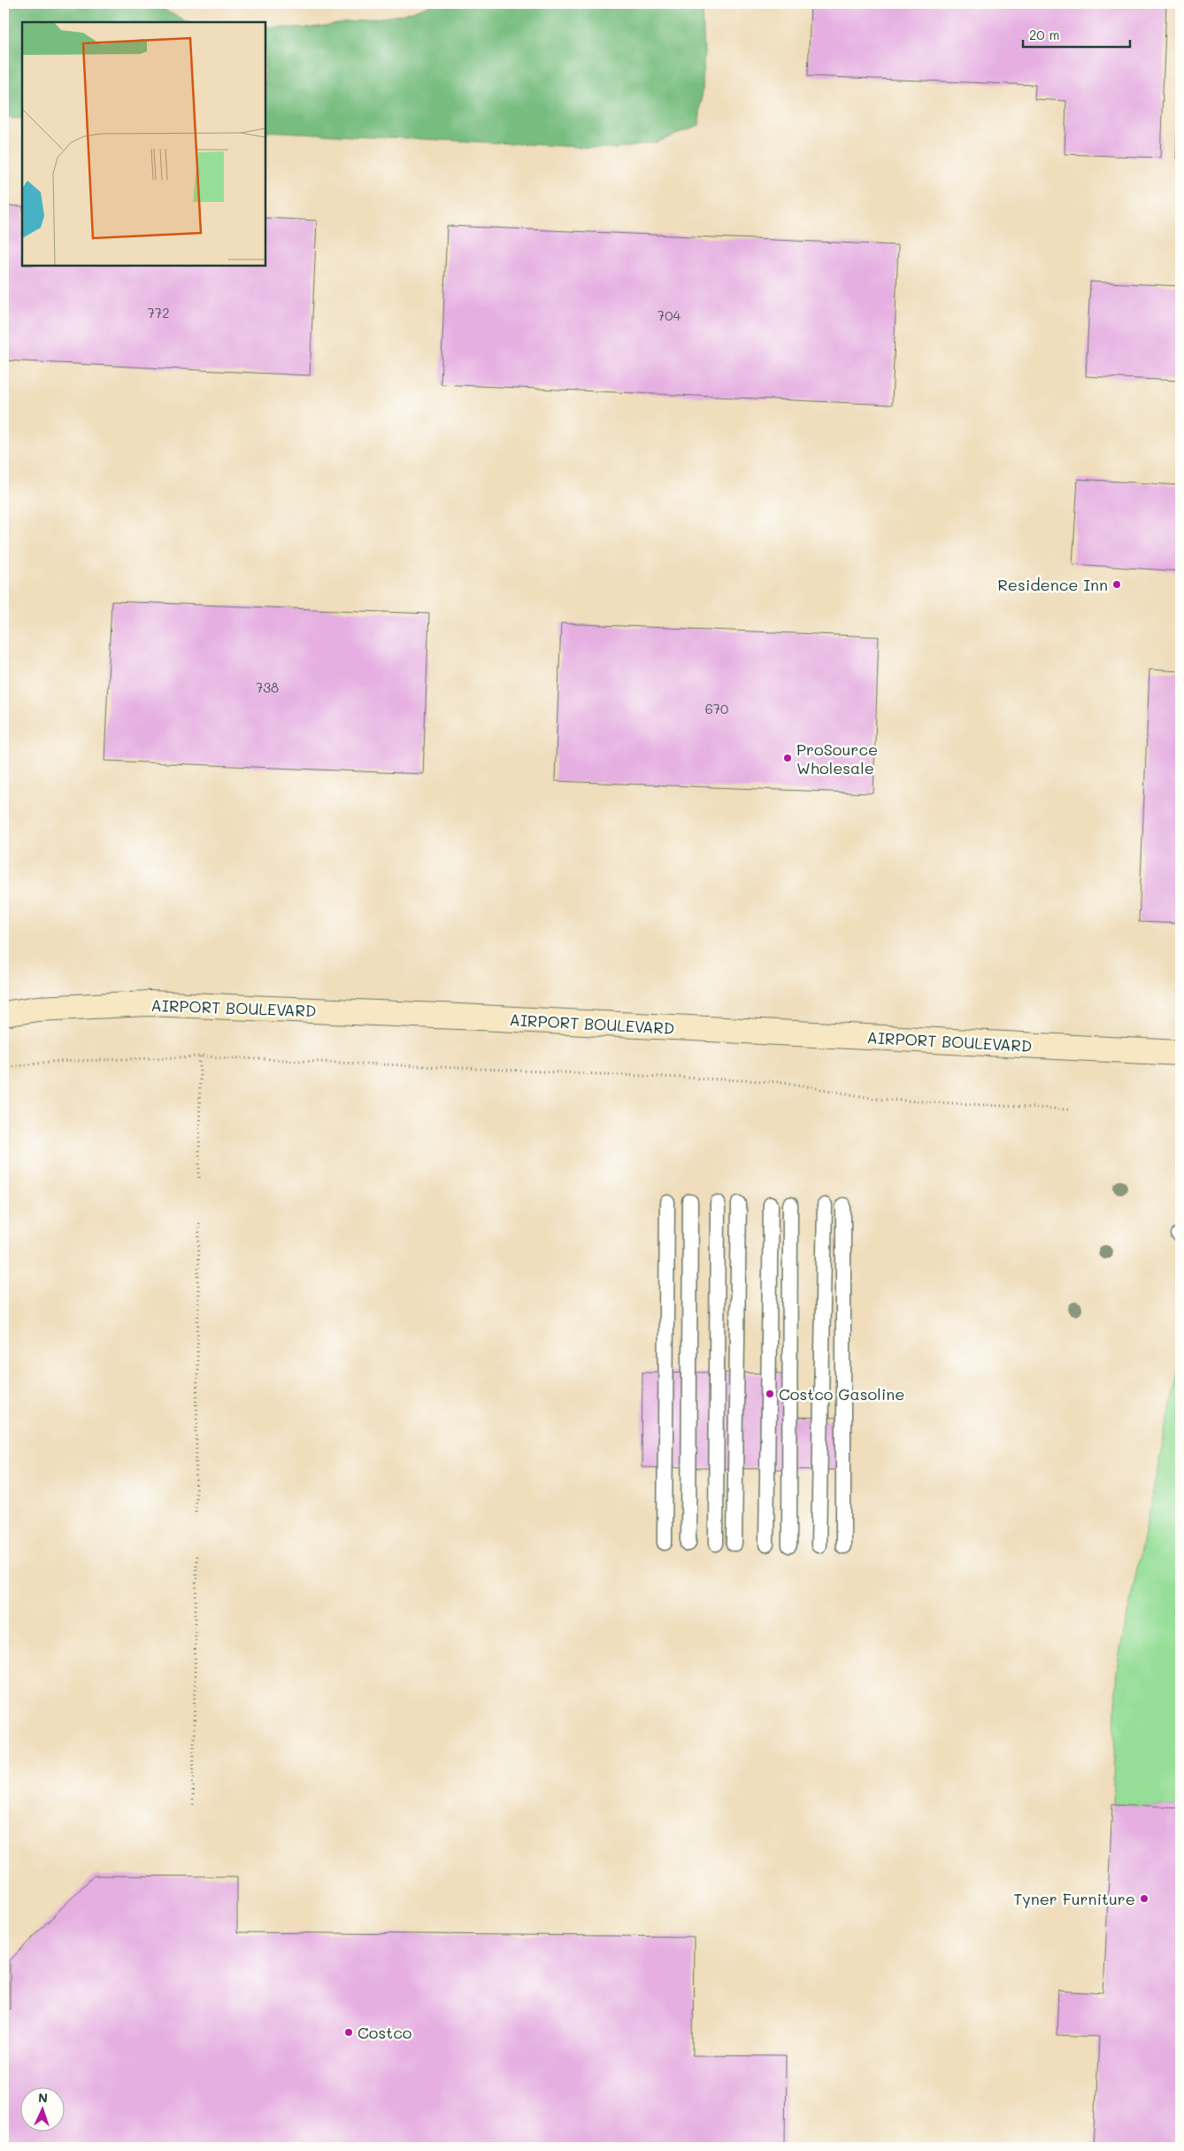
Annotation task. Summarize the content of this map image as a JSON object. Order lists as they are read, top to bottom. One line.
{"streets":{"street":["AIRPORT BOULEVARD"]},"places":["Residence Inn","ProSource Wholesale","Costco Gasoline","Tyner Furniture","Costco"],"house_numbers":["772","704","738","670"],"scale_bar":"20 m","north":"top"}
